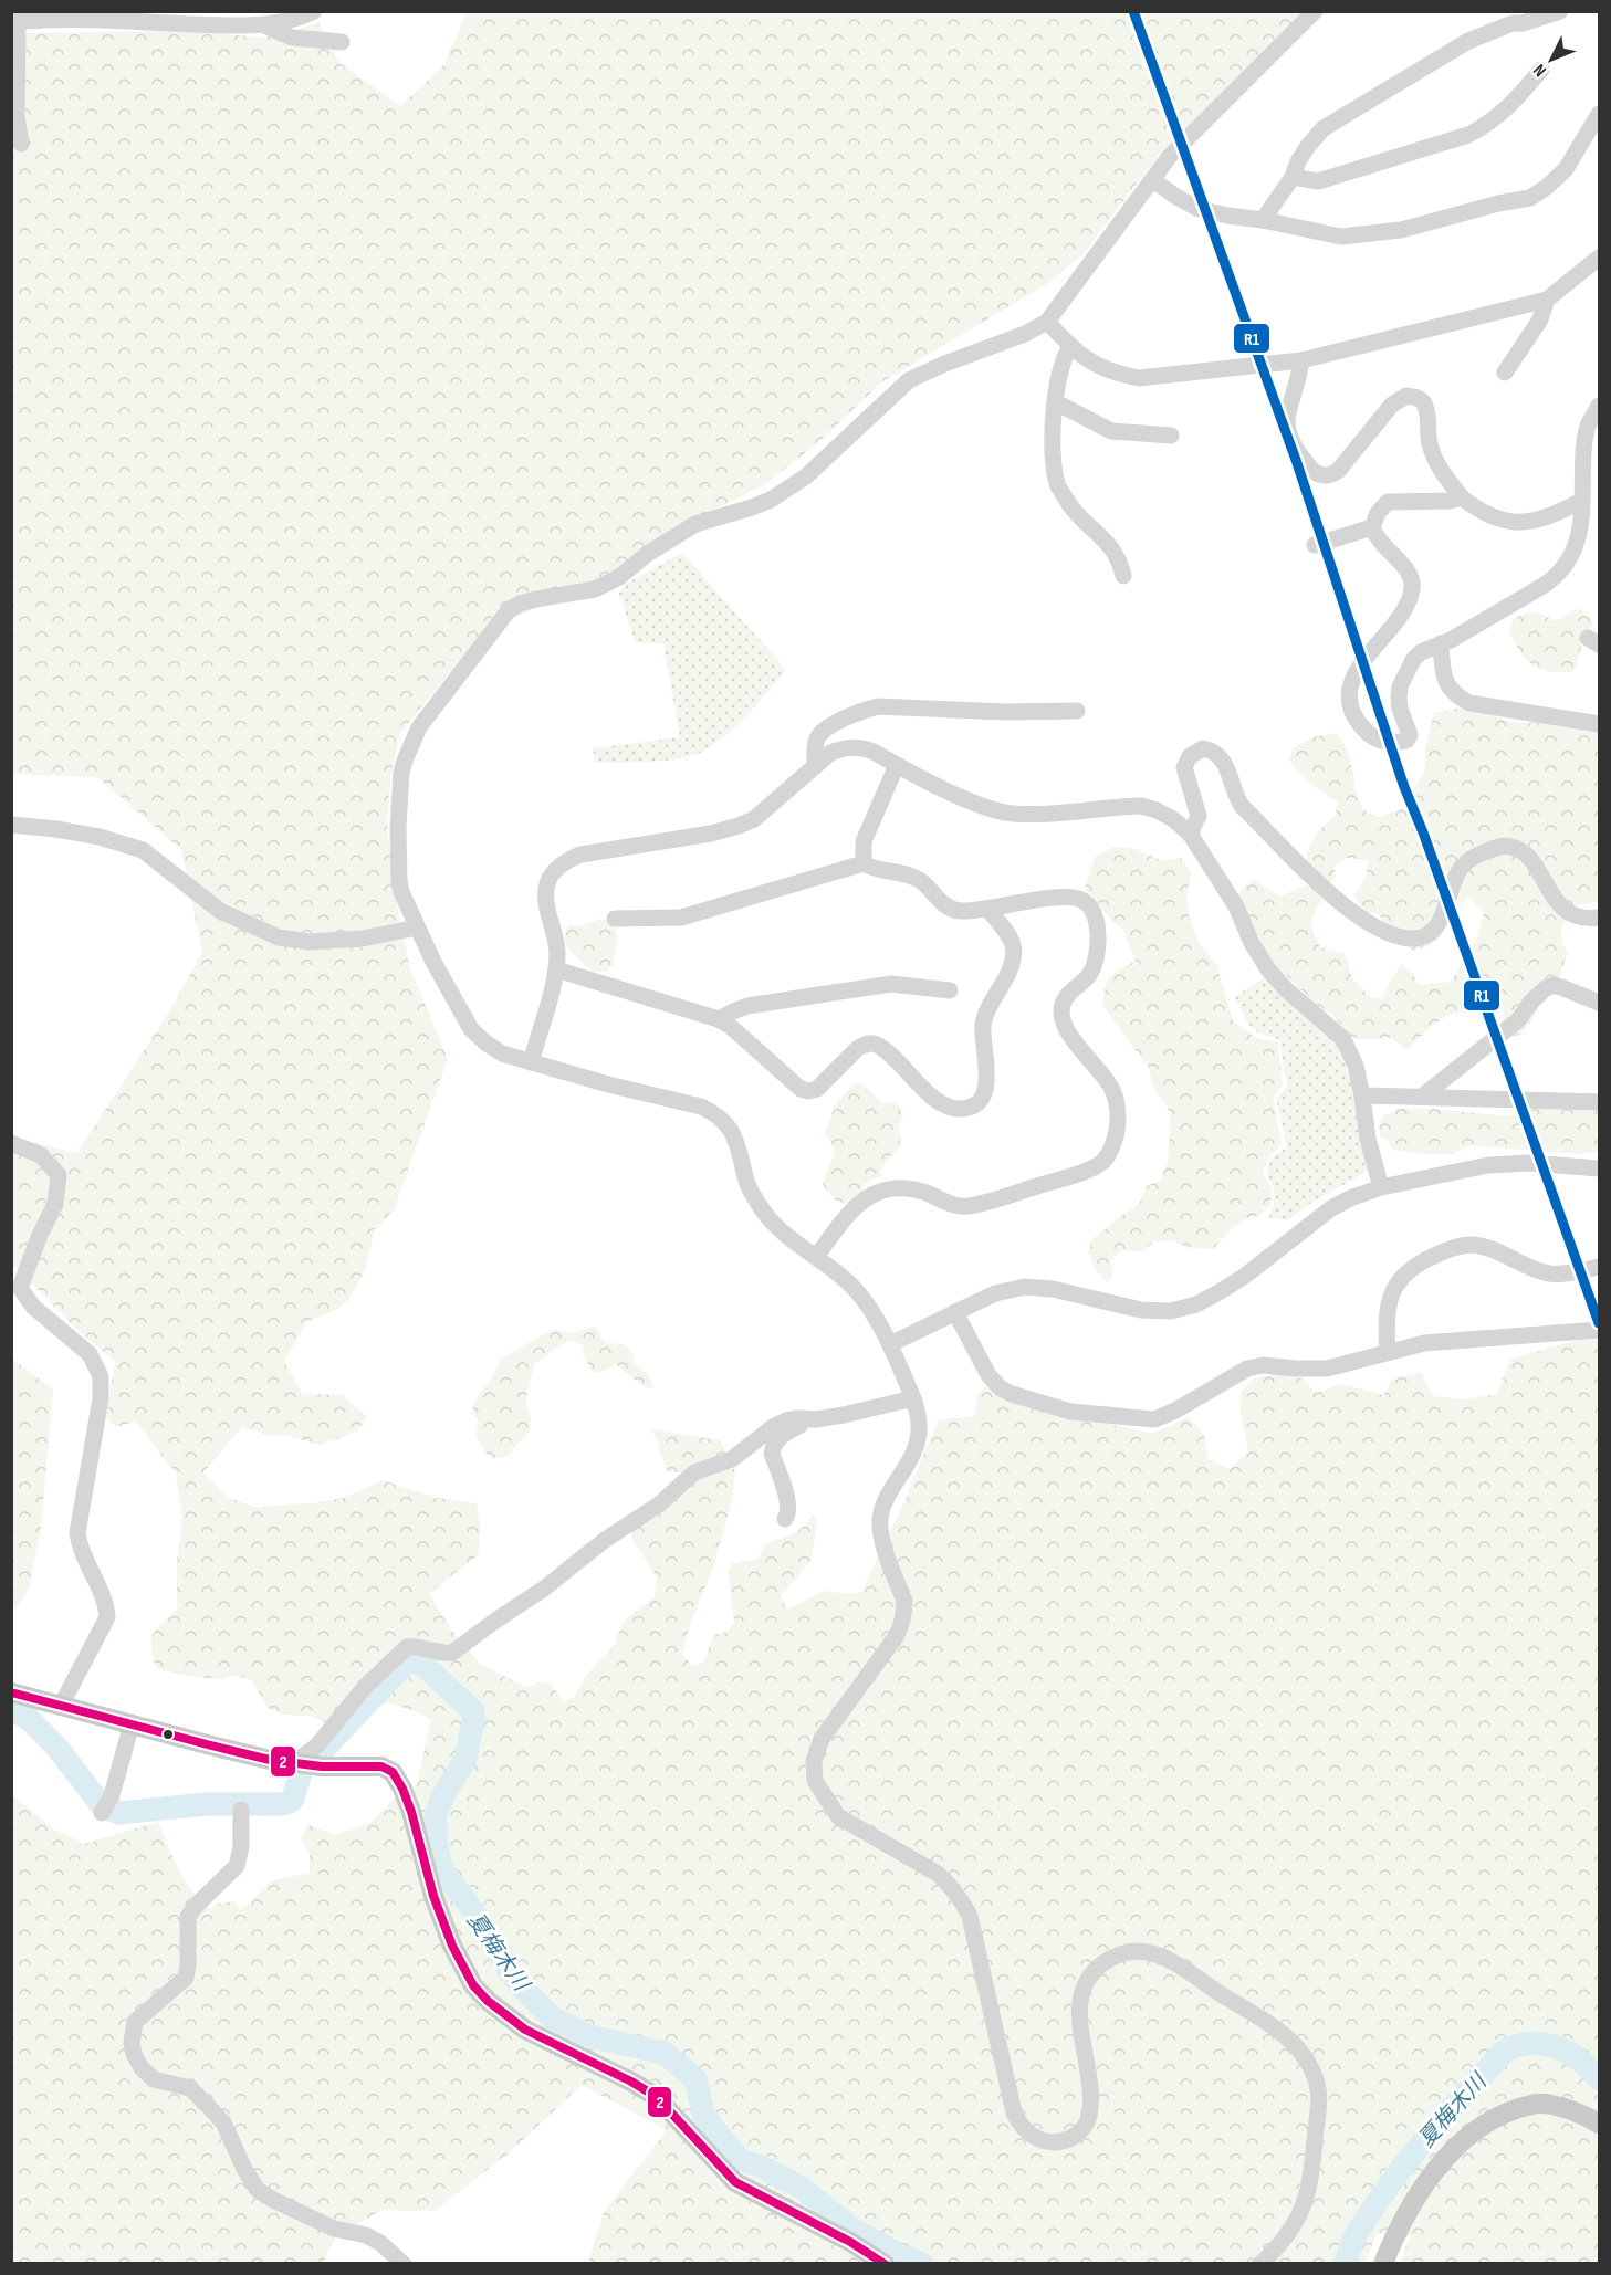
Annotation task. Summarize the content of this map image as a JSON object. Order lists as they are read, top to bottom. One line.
{"water":["夏梅木川"],"lines":["transit line R1","transit line 2"],"north":"bottom left"}
